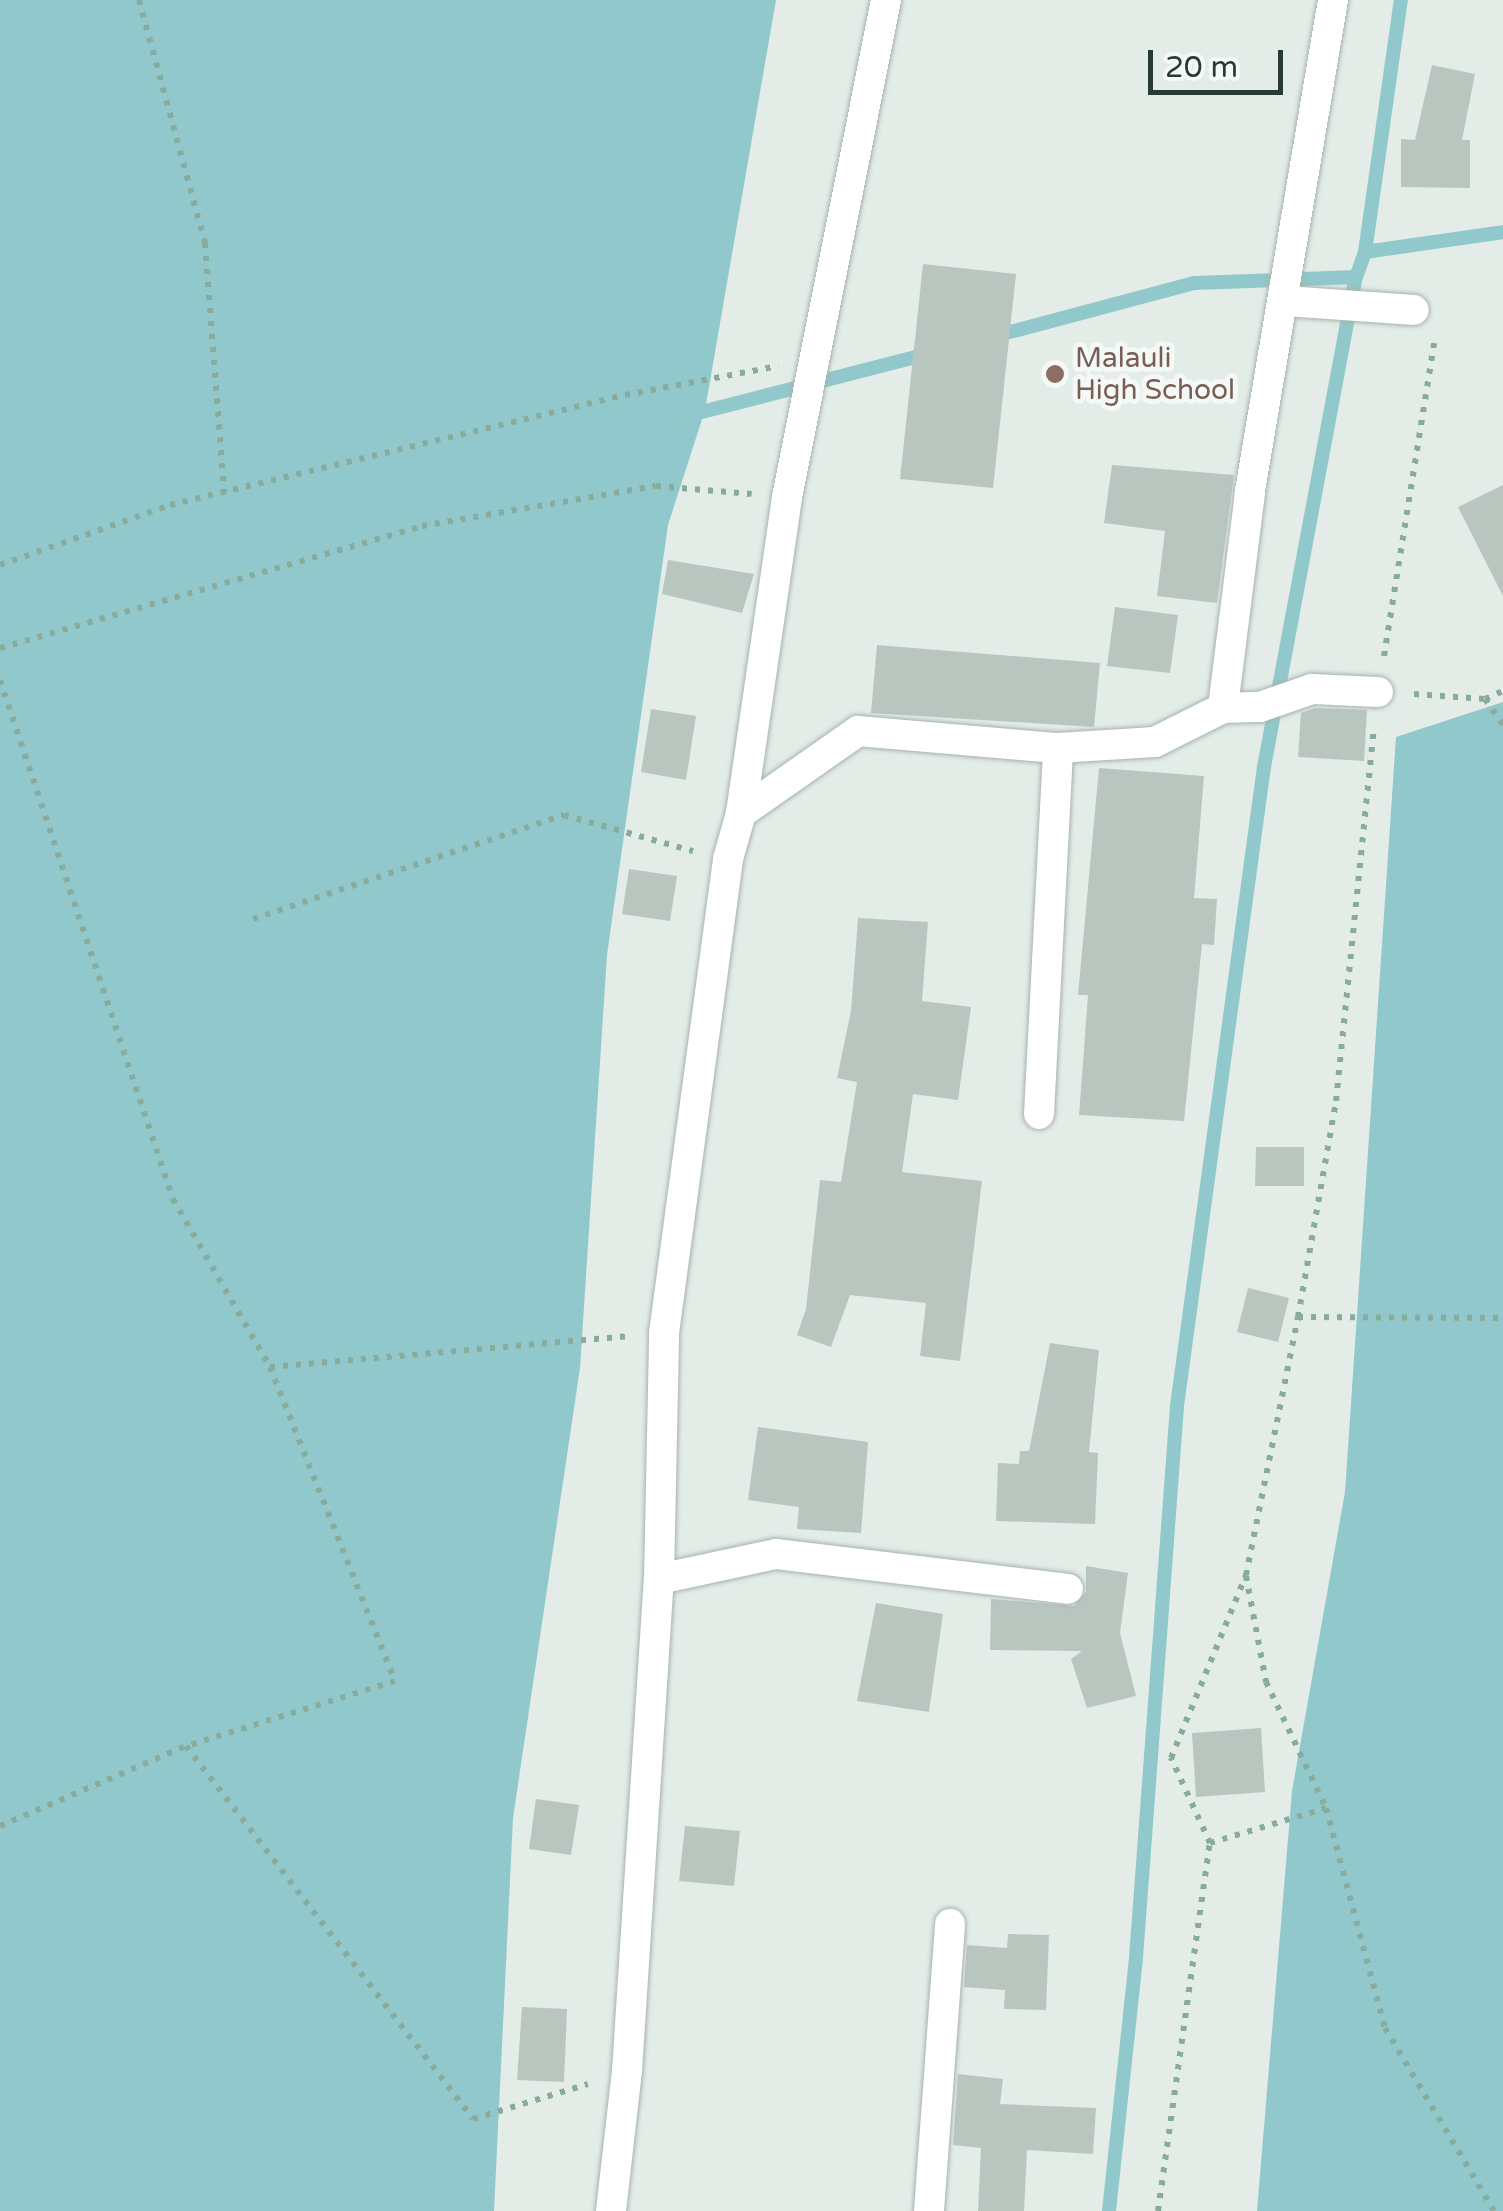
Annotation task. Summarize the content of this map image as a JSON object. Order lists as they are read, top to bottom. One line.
{"places":["Malauli High School"],"scale_bar":"20 m"}
